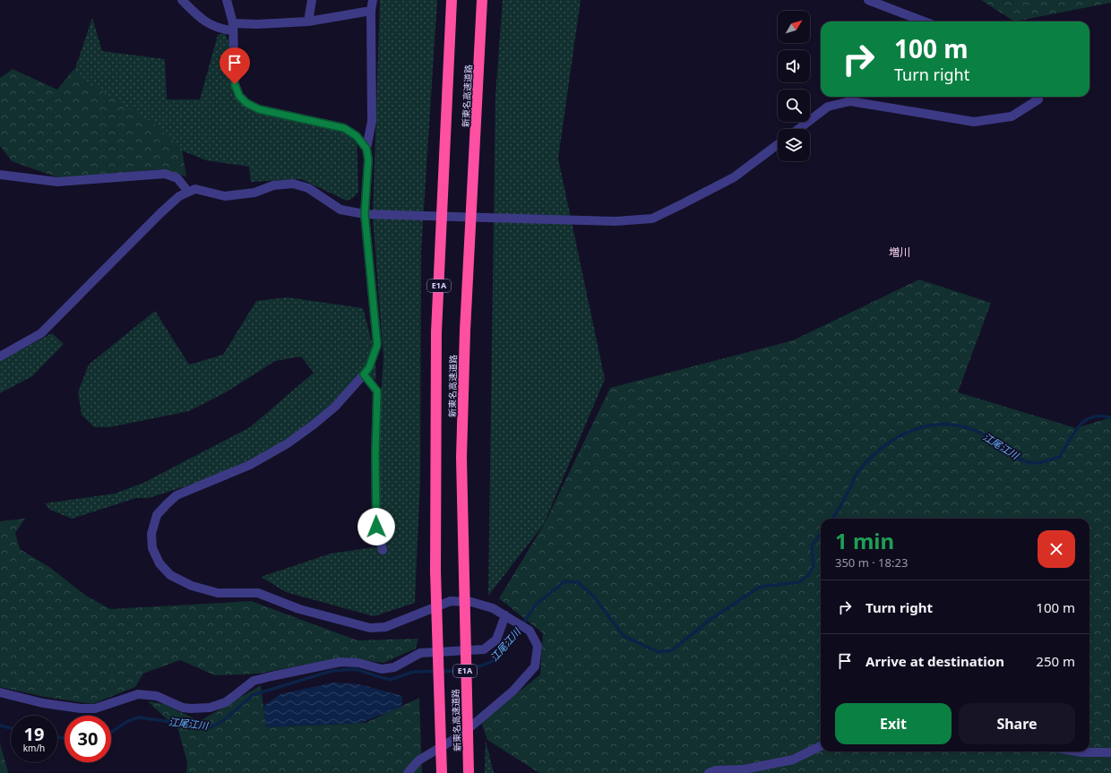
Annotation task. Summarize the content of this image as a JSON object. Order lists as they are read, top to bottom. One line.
{"streets":{"highway":["新東名高速道路","E1A"]},"districts":["増川"],"water":["江尾江川"],"north":"top right","page":{"turn":["100 m","Turn right"],"heading":["1 min","350 m · 18:23"],"list":[{"name":"Turn right","value":"100 m"},{"name":"Arrive at destination","value":"250 m"}],"buttons":["Exit","Share"],"speed":"19 km/h","limit":"30"}}
